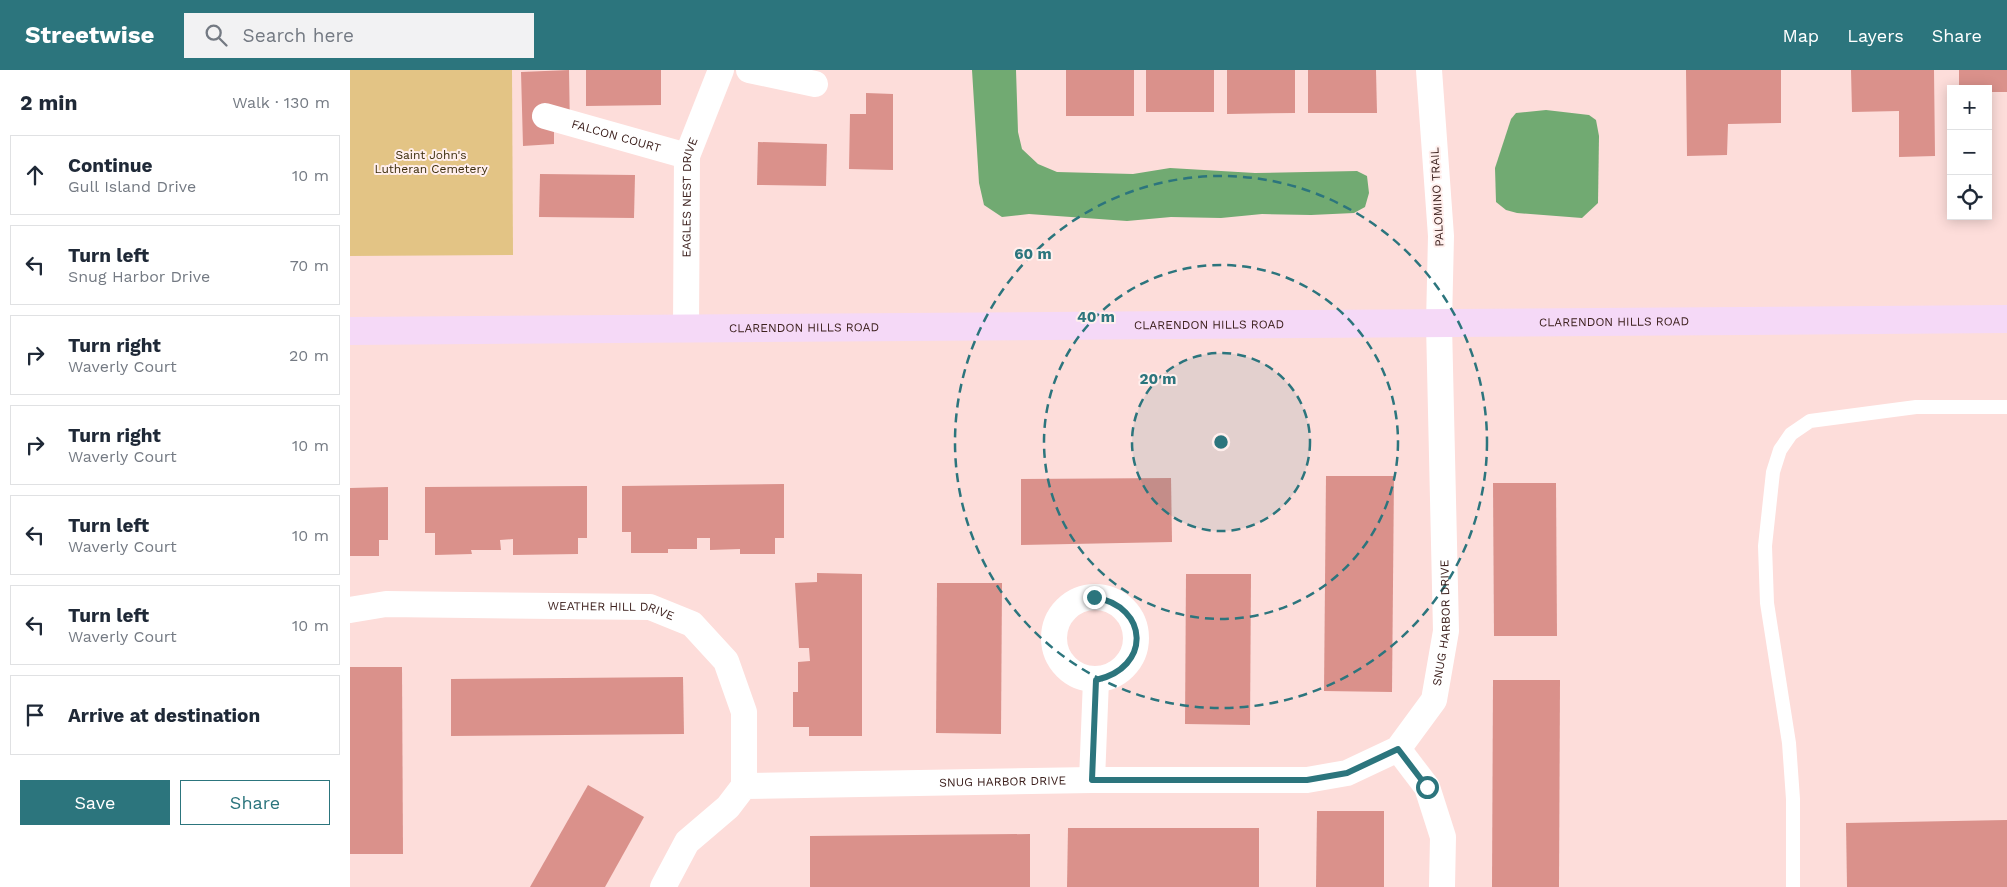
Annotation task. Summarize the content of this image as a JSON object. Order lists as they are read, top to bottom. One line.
{"streets":{"street":["FALCON COURT","EAGLES NEST DRIVE","PALOMINO TRAIL","CLARENDON HILLS ROAD","WEATHER HILL DRIVE","SNUG HARBOR DRIVE"]},"crossings":[["FALCON COURT","EAGLES NEST DRIVE"],["EAGLES NEST DRIVE","CLARENDON HILLS ROAD"],["PALOMINO TRAIL","CLARENDON HILLS ROAD"],["PALOMINO TRAIL","SNUG HARBOR DRIVE"],["CLARENDON HILLS ROAD","SNUG HARBOR DRIVE"],["WEATHER HILL DRIVE","SNUG HARBOR DRIVE"]],"parks":["Saint John's Lutheran Cemetery"],"page":{"header":"Streetwise","search":"Search here","nav":["Map","Layers","Share"],"heading":["2 min","Walk · 130 m"],"map_buttons":["+","−"],"list":[["Continue","Gull Island Drive","10 m"],["Turn left","Snug Harbor Drive","70 m"],["Turn right","Waverly Court","20 m"],["Turn right","Waverly Court","10 m"],["Turn left","Waverly Court","10 m"],["Turn left","Waverly Court","10 m"],"Arrive at destination"],"buttons":["Save","Share"]},"rings":["60 m","40 m","20 m"]}
